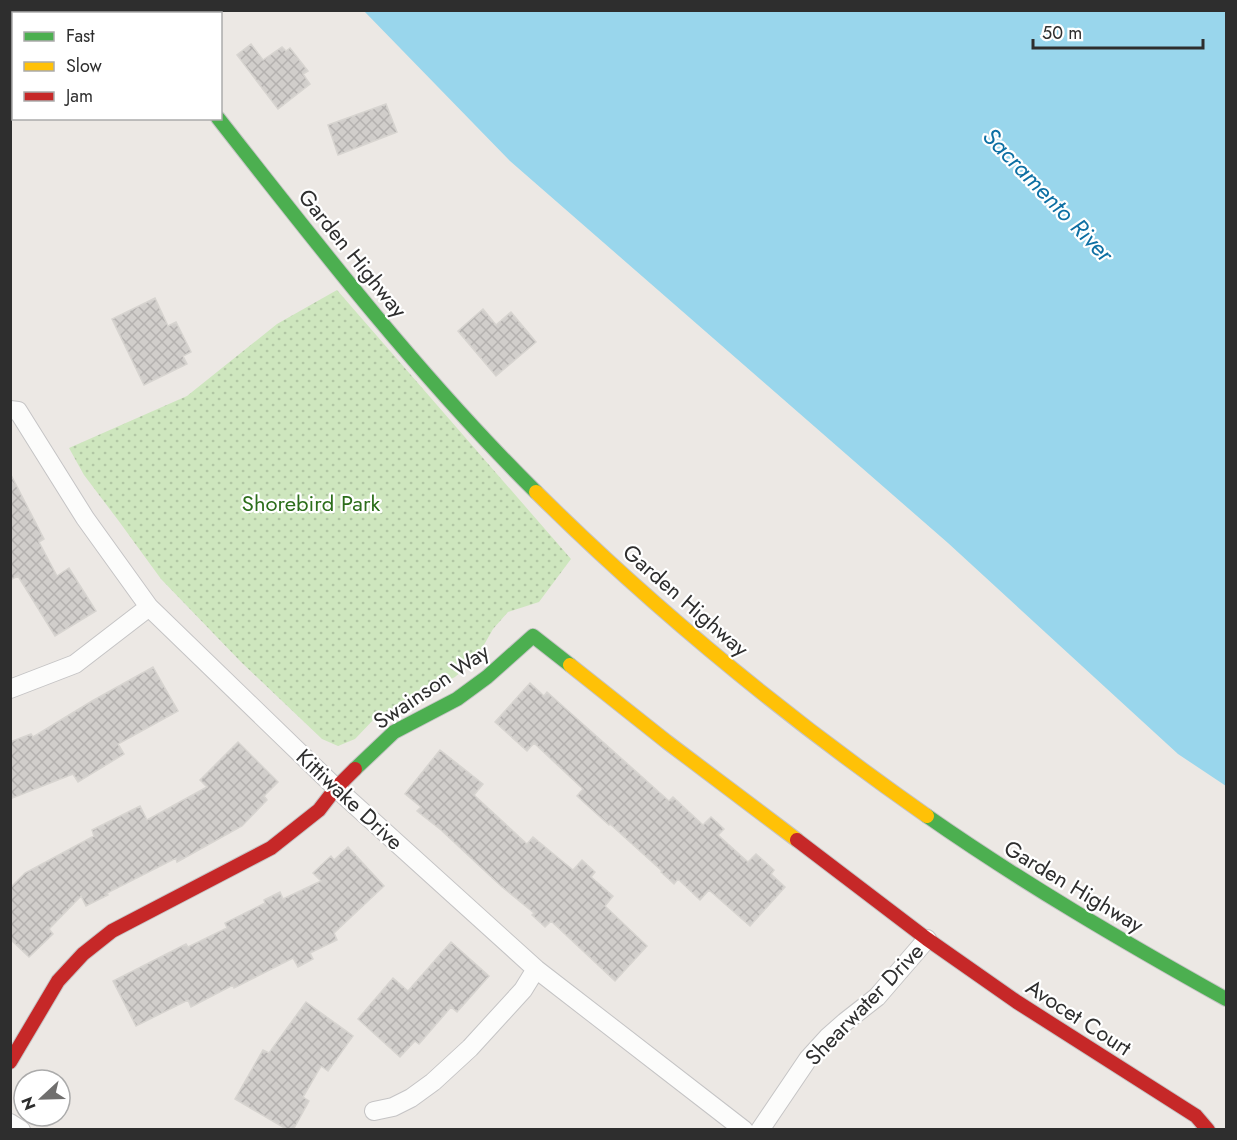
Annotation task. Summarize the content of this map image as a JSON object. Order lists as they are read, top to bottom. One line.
{"streets":{"street":["Garden Highway","Swainson Way","Kittiwake Drive","Shearwater Drive","Avocet Court"]},"crossings":[["Swainson Way","Kittiwake Drive"],["Swainson Way","Shearwater Drive"],["Swainson Way","Avocet Court"],["Shearwater Drive","Avocet Court"]],"water":["Sacramento River"],"parks":["Shorebird Park"],"legend":["Fast","Slow","Jam"],"scale_bar":"50 m","north":"left"}
